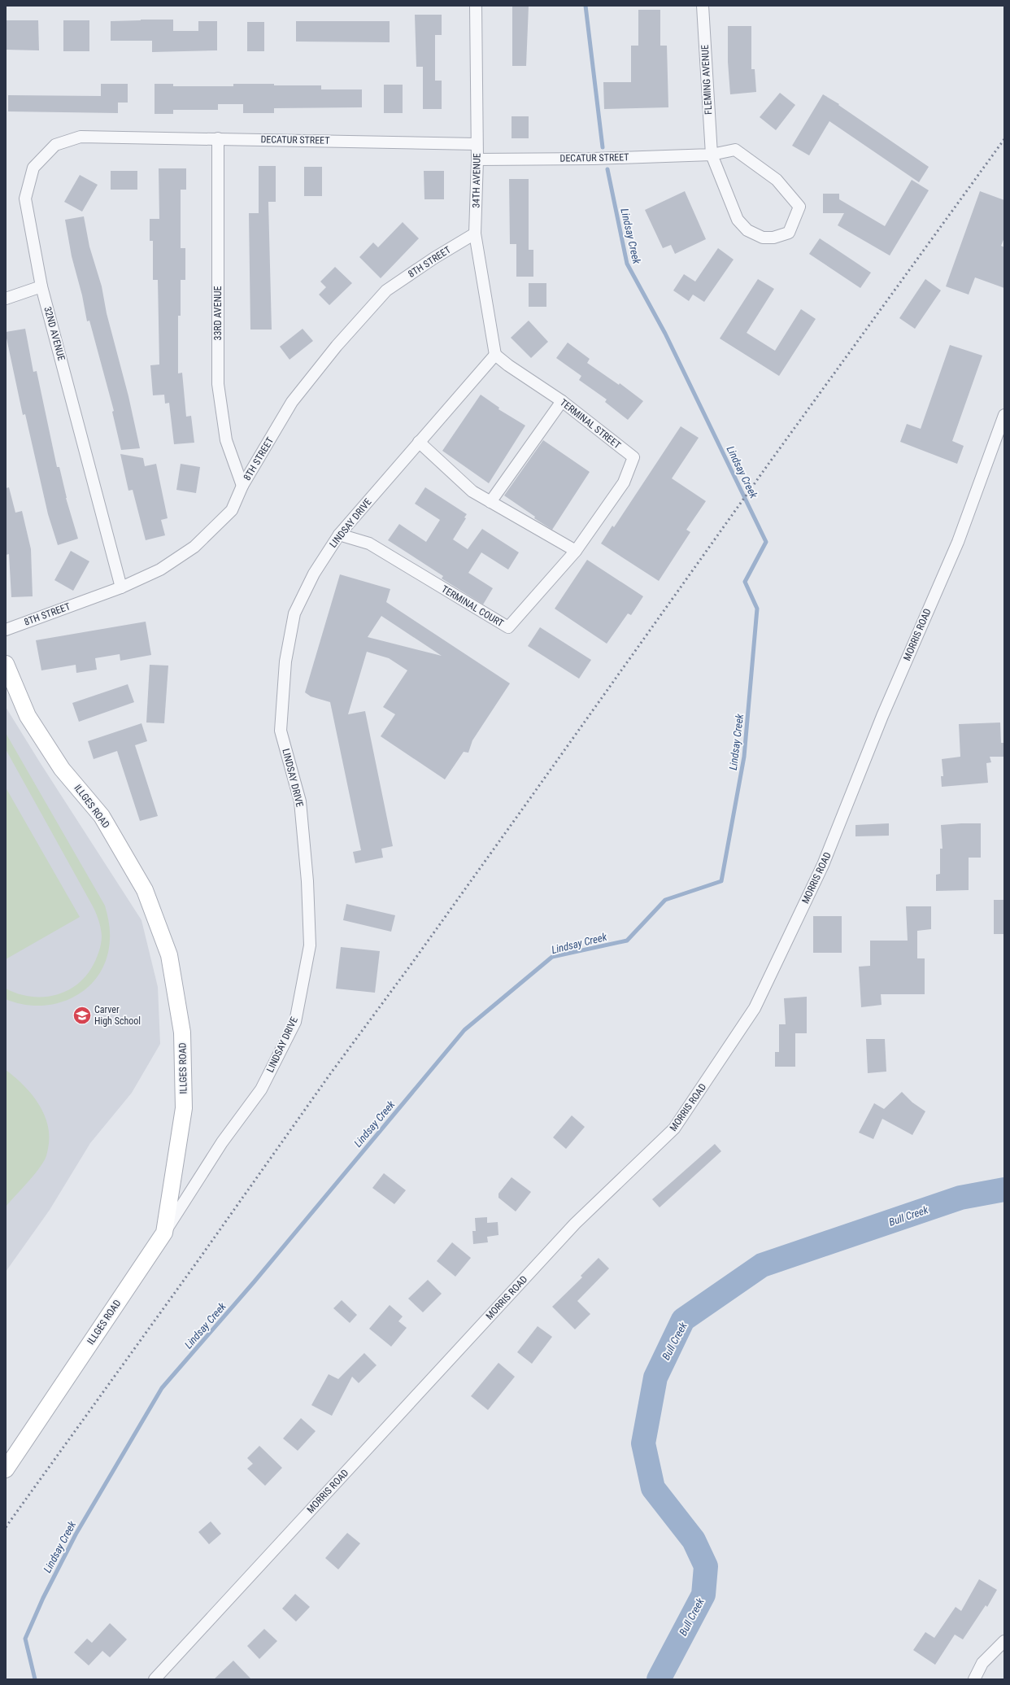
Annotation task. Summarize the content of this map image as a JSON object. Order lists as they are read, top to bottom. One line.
{"streets":{"street":["FLEMING AVENUE","DECATUR STREET","34TH AVENUE","8TH STREET","33RD AVENUE","32ND AVENUE","TERMINAL STREET","LINDSAY DRIVE","TERMINAL COURT","MORRIS ROAD","ILLGES ROAD"]},"crossings":[["FLEMING AVENUE","DECATUR STREET"],["DECATUR STREET","34TH AVENUE"],["DECATUR STREET","33RD AVENUE"],["DECATUR STREET","32ND AVENUE"],["34TH AVENUE","8TH STREET"],["34TH AVENUE","TERMINAL STREET"],["34TH AVENUE","LINDSAY DRIVE"],["8TH STREET","33RD AVENUE"],["8TH STREET","32ND AVENUE"],["TERMINAL STREET","LINDSAY DRIVE"],["TERMINAL STREET","TERMINAL COURT"],["LINDSAY DRIVE","TERMINAL COURT"],["LINDSAY DRIVE","ILLGES ROAD"]],"water":["Lindsay Creek","Bull Creek"],"places":{"school or university":["Carver High School"]}}
